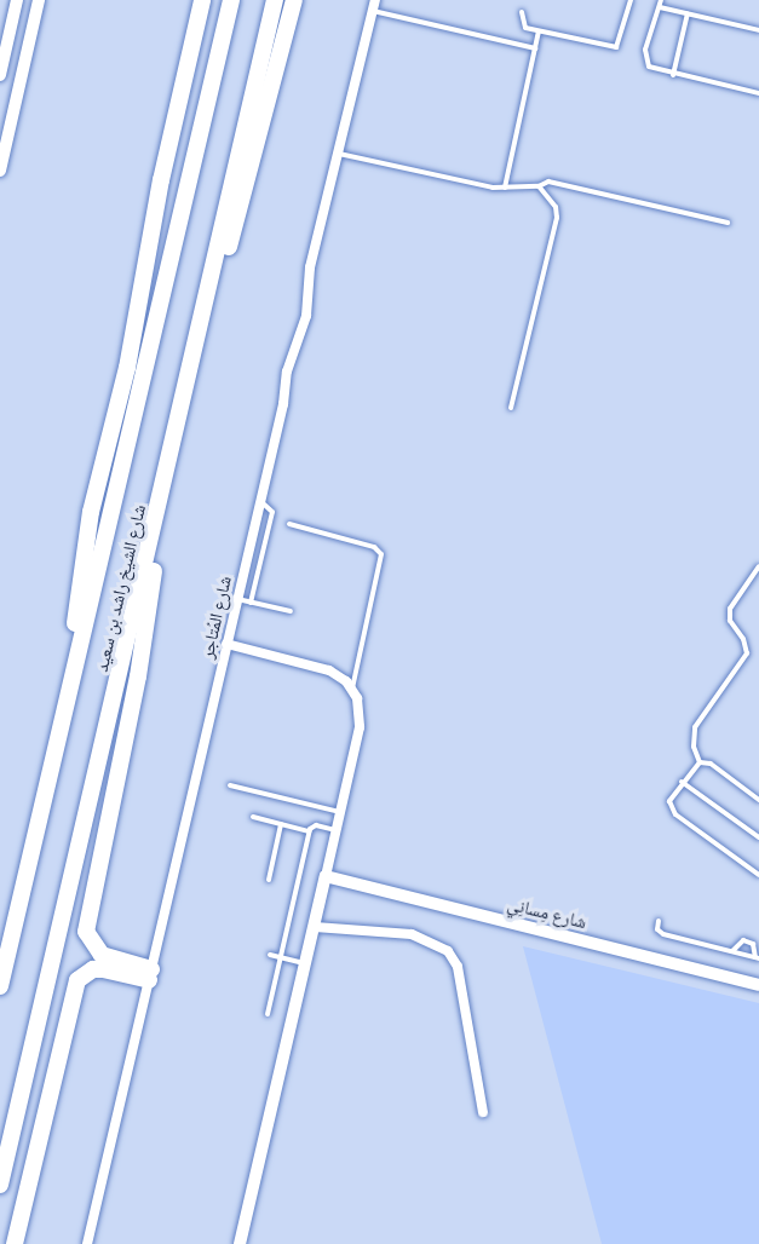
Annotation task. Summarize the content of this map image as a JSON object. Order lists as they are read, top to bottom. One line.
{"streets":{"highway":["شارع الشيخ راشد بن سعيد"],"street":["شارع المُتاجر","شارع مِسانِي"]}}
